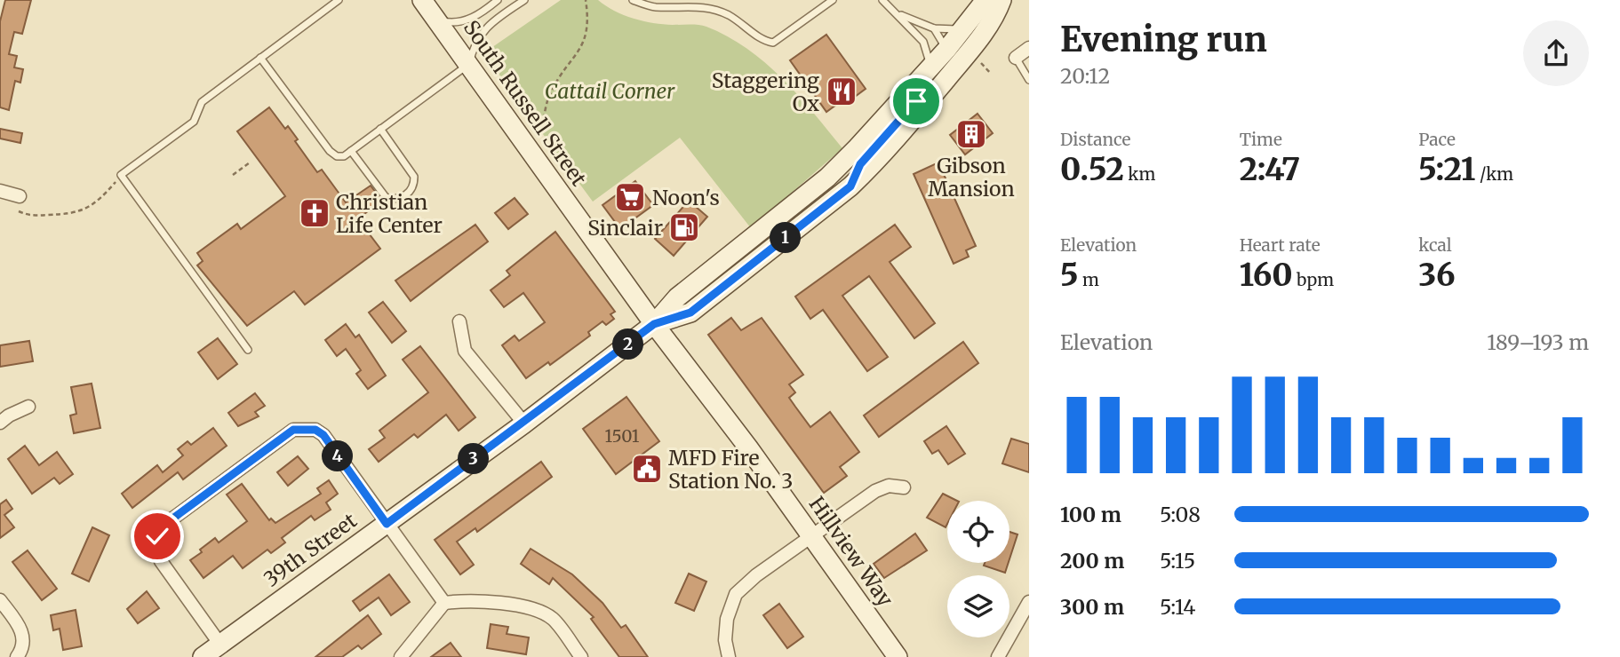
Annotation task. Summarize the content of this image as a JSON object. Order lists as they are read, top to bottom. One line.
{"streets":{"main road":["South Russell Street","39th Street","Hillview Way"]},"crossings":[["South Russell Street","39th Street"],["South Russell Street","Hillview Way"],["39th Street","Hillview Way"]],"parks":["Cattail Corner"],"places":{"restaurant":["Staggering Ox"],"building":["Gibson Mansion"],"supermarket":["Noon's"],"church":["Christian Life Center"],"fuel station":["Sinclair"],"public building":["MFD Fire Station No. 3"]},"house_numbers":["1501"],"page":{"heading":["Evening run","20:12"],"stats":[["Distance","0.52 km"],["Time","2:47"],["Pace","5:21 /km"],["Elevation","5 m"],["Heart rate","160 bpm"],["kcal","36"]],"pins":["1","2","4","3"],"chart":["Elevation","189–193 m"],"list":[{"name":"100 m","note":"5:08"},{"name":"200 m","note":"5:15"},{"name":"300 m","note":"5:14"}]}}
